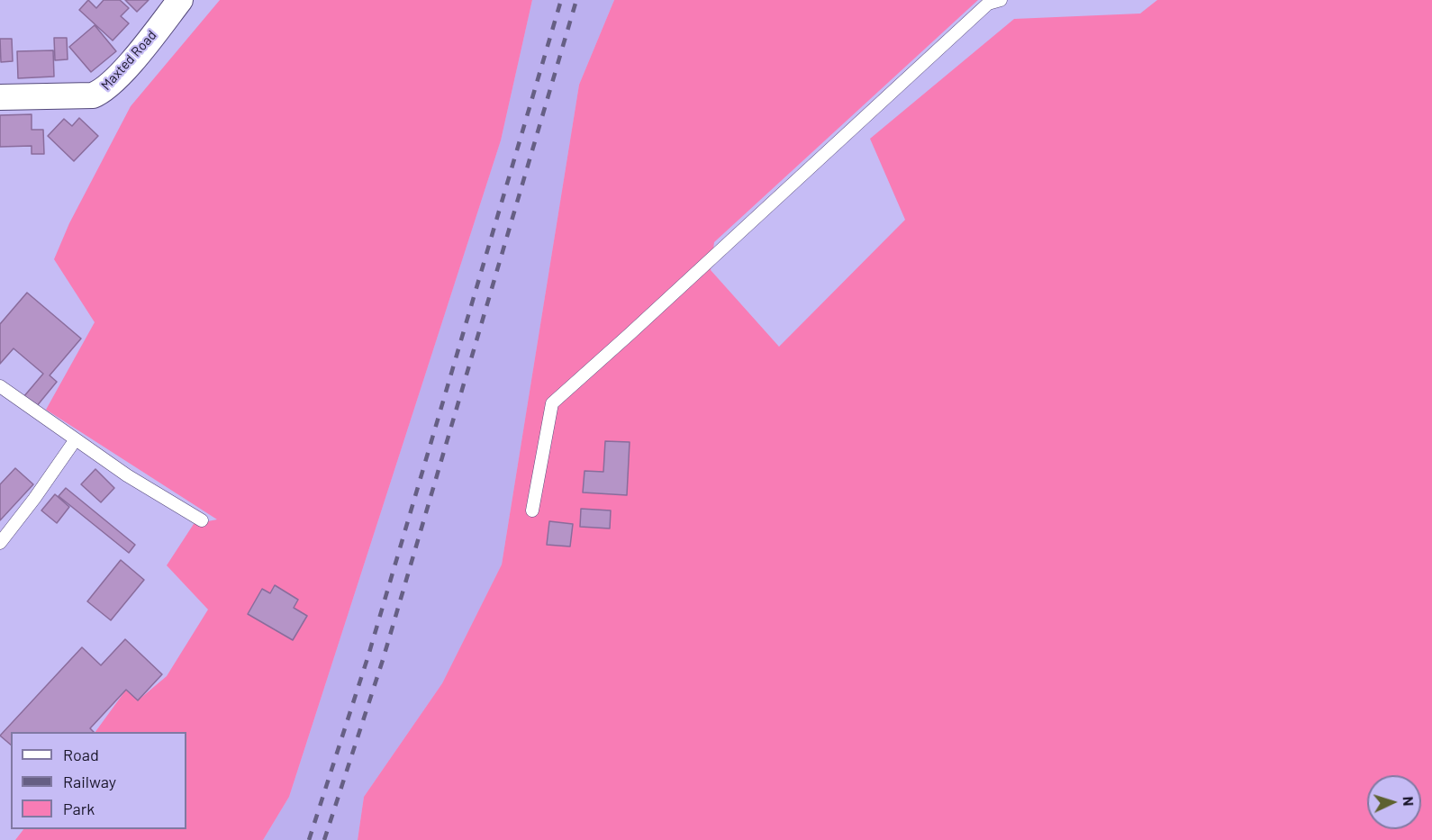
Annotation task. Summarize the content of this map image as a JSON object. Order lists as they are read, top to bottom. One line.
{"streets":{"street":["Maxted Road"]},"legend":["Road","Railway","Park"],"north":"right"}
